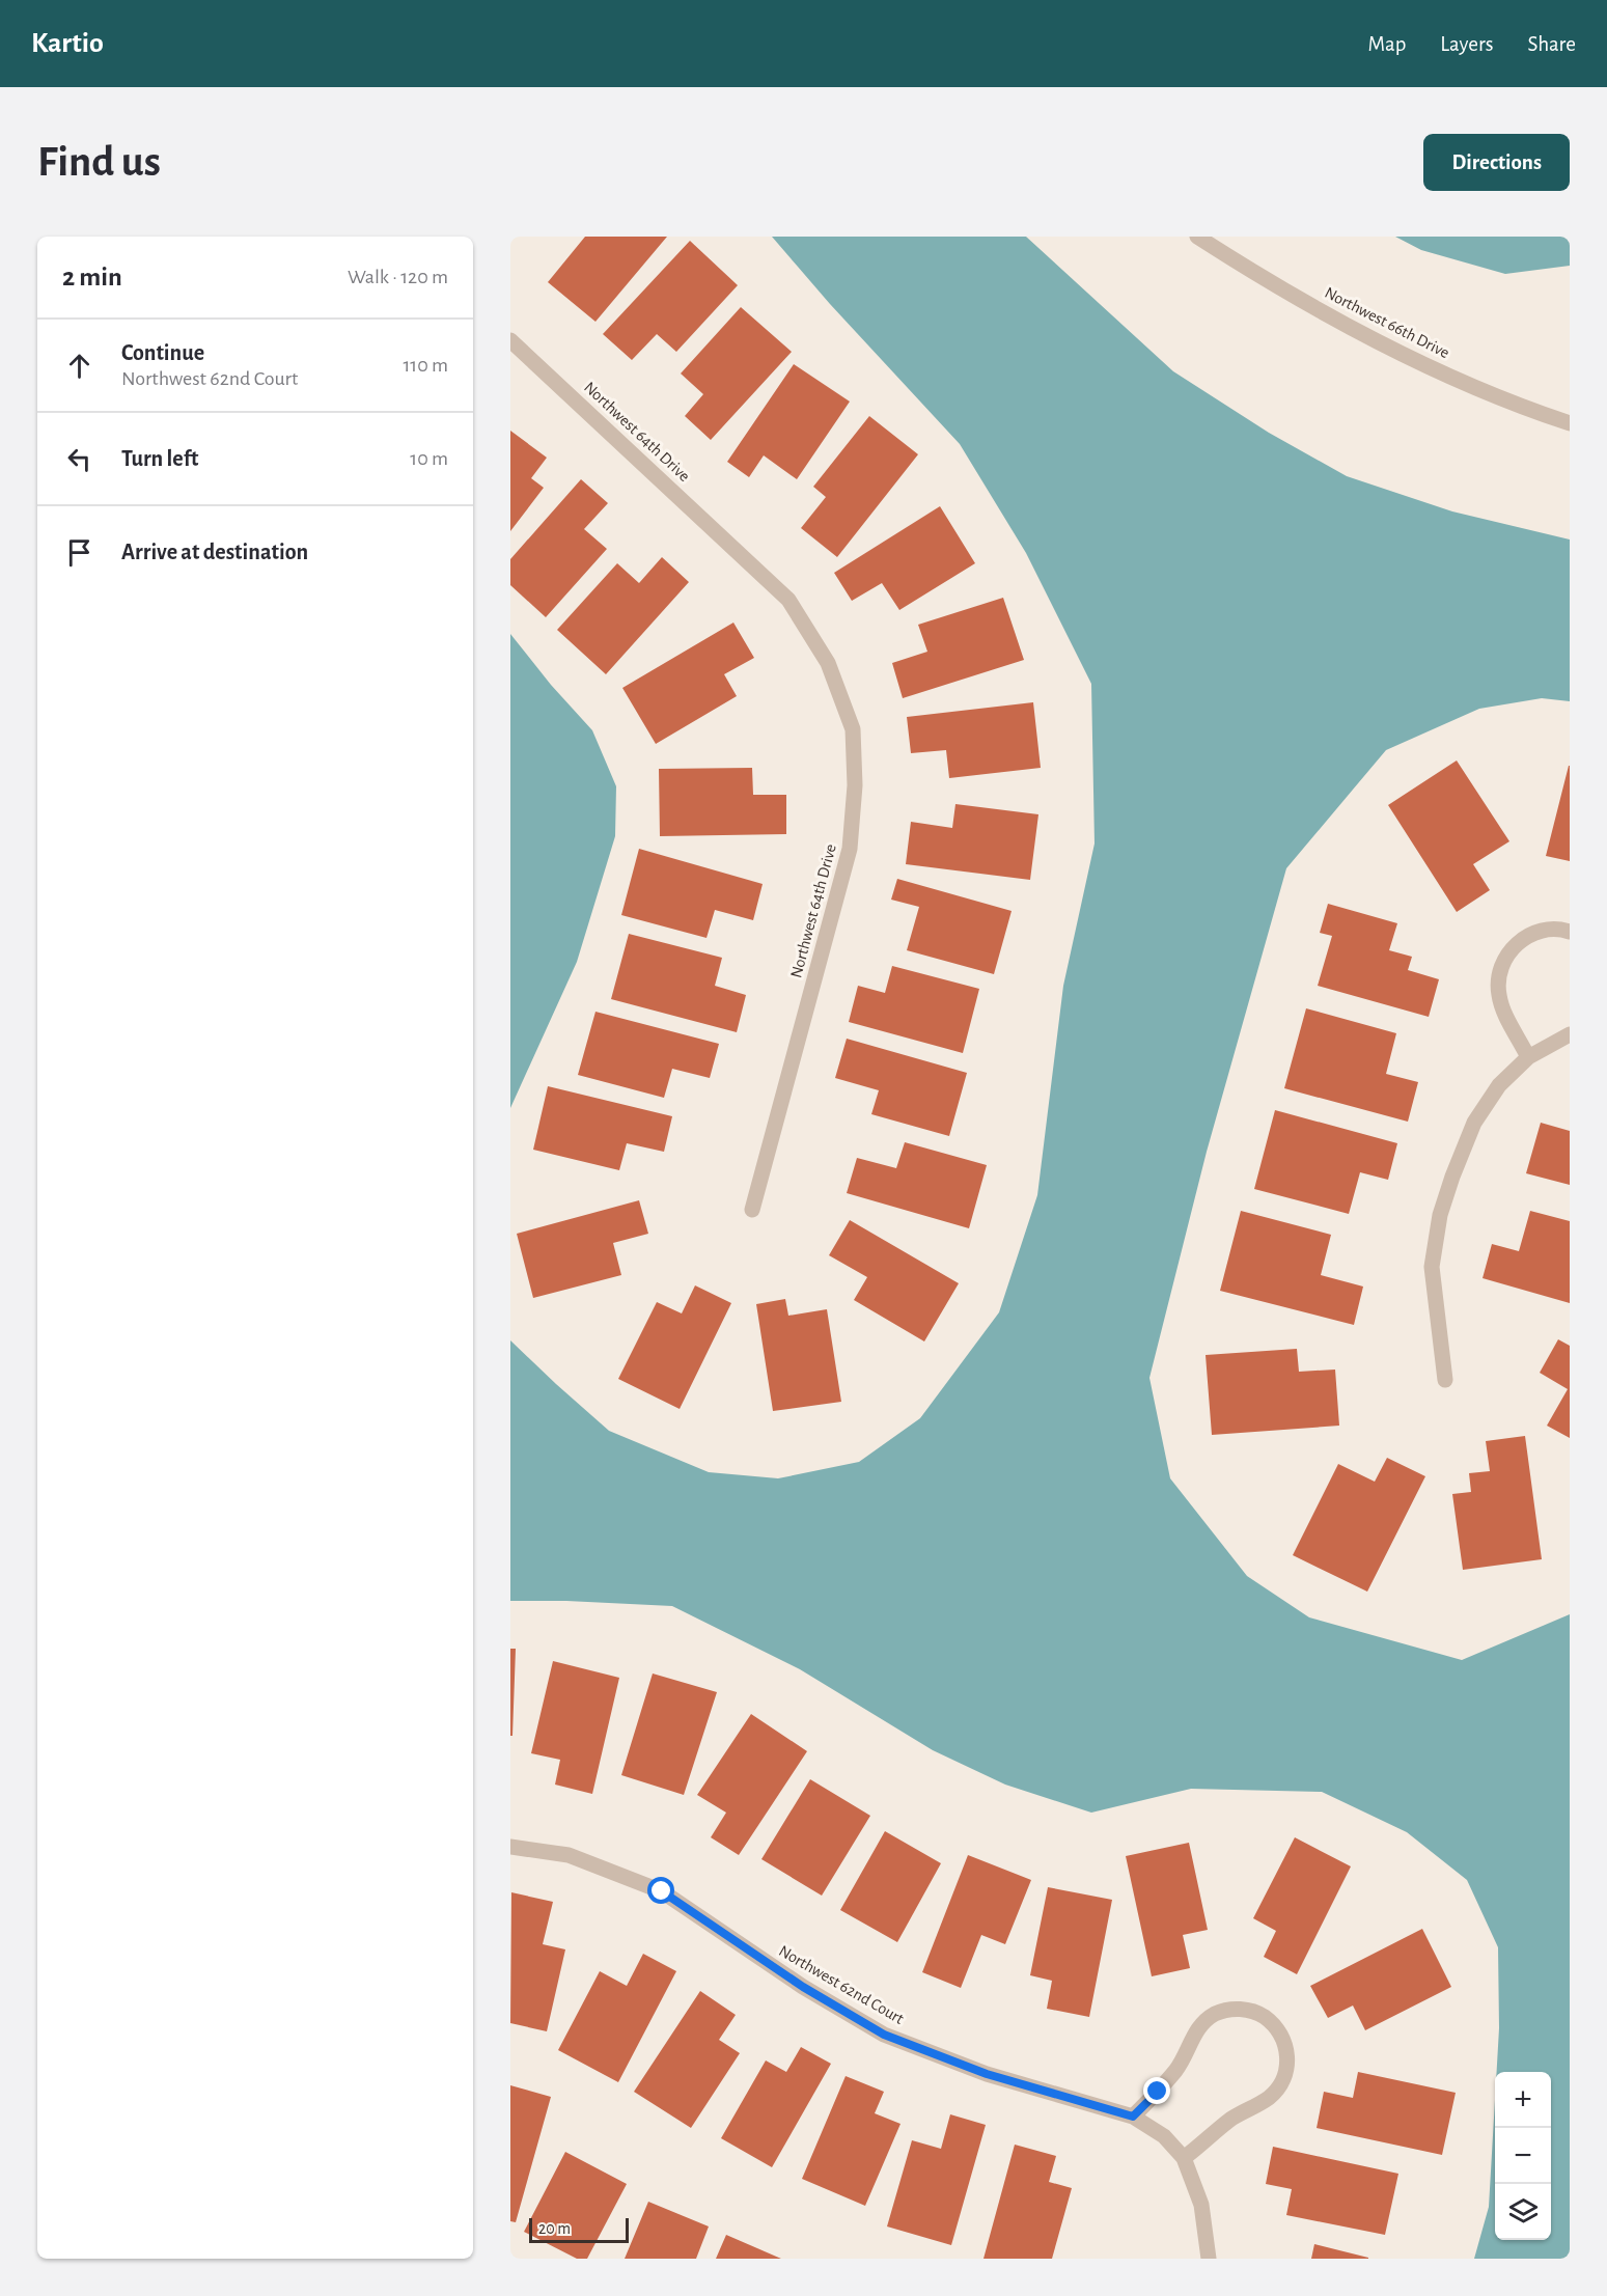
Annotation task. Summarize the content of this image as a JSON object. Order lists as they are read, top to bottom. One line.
{"streets":{"street":["Northwest 66th Drive","Northwest 64th Drive","Northwest 62nd Court"]},"scale_bar":"20 m","page":{"header":"Kartio","nav":["Map","Layers","Share"],"buttons":"Directions","title":"Find us","heading":["2 min","Walk · 120 m"],"list":[["Continue","Northwest 62nd Court","110 m"],["Turn left","10 m"],"Arrive at destination"],"map_buttons":["+","−"],"scale":"20 m"}}
